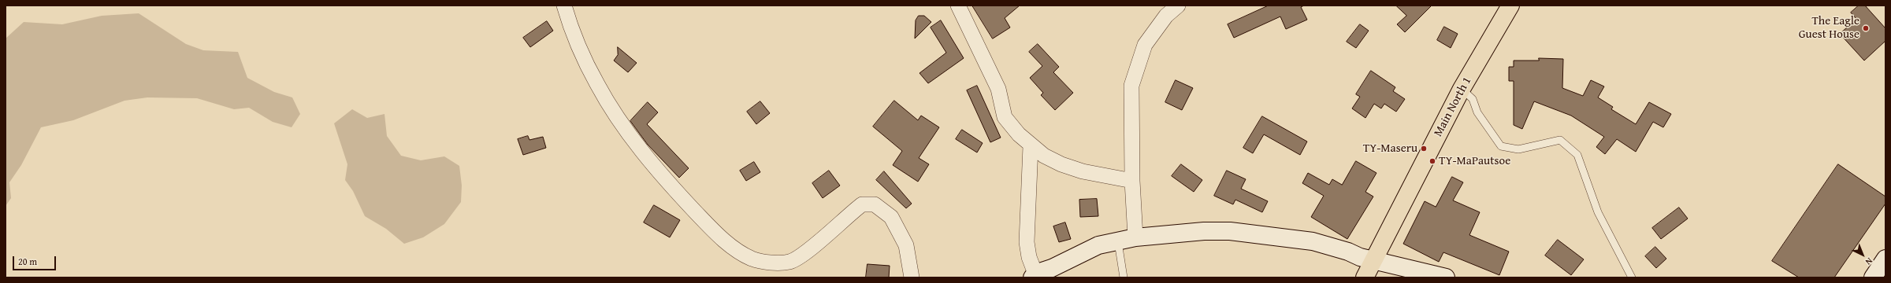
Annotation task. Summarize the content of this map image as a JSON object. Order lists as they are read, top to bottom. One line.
{"streets":{"main road":["Main North 1"]},"places":["The Eagle Guest House","TY-Maseru","TY-MaPautsoe"],"scale_bar":"20 m","north":"bottom right"}
